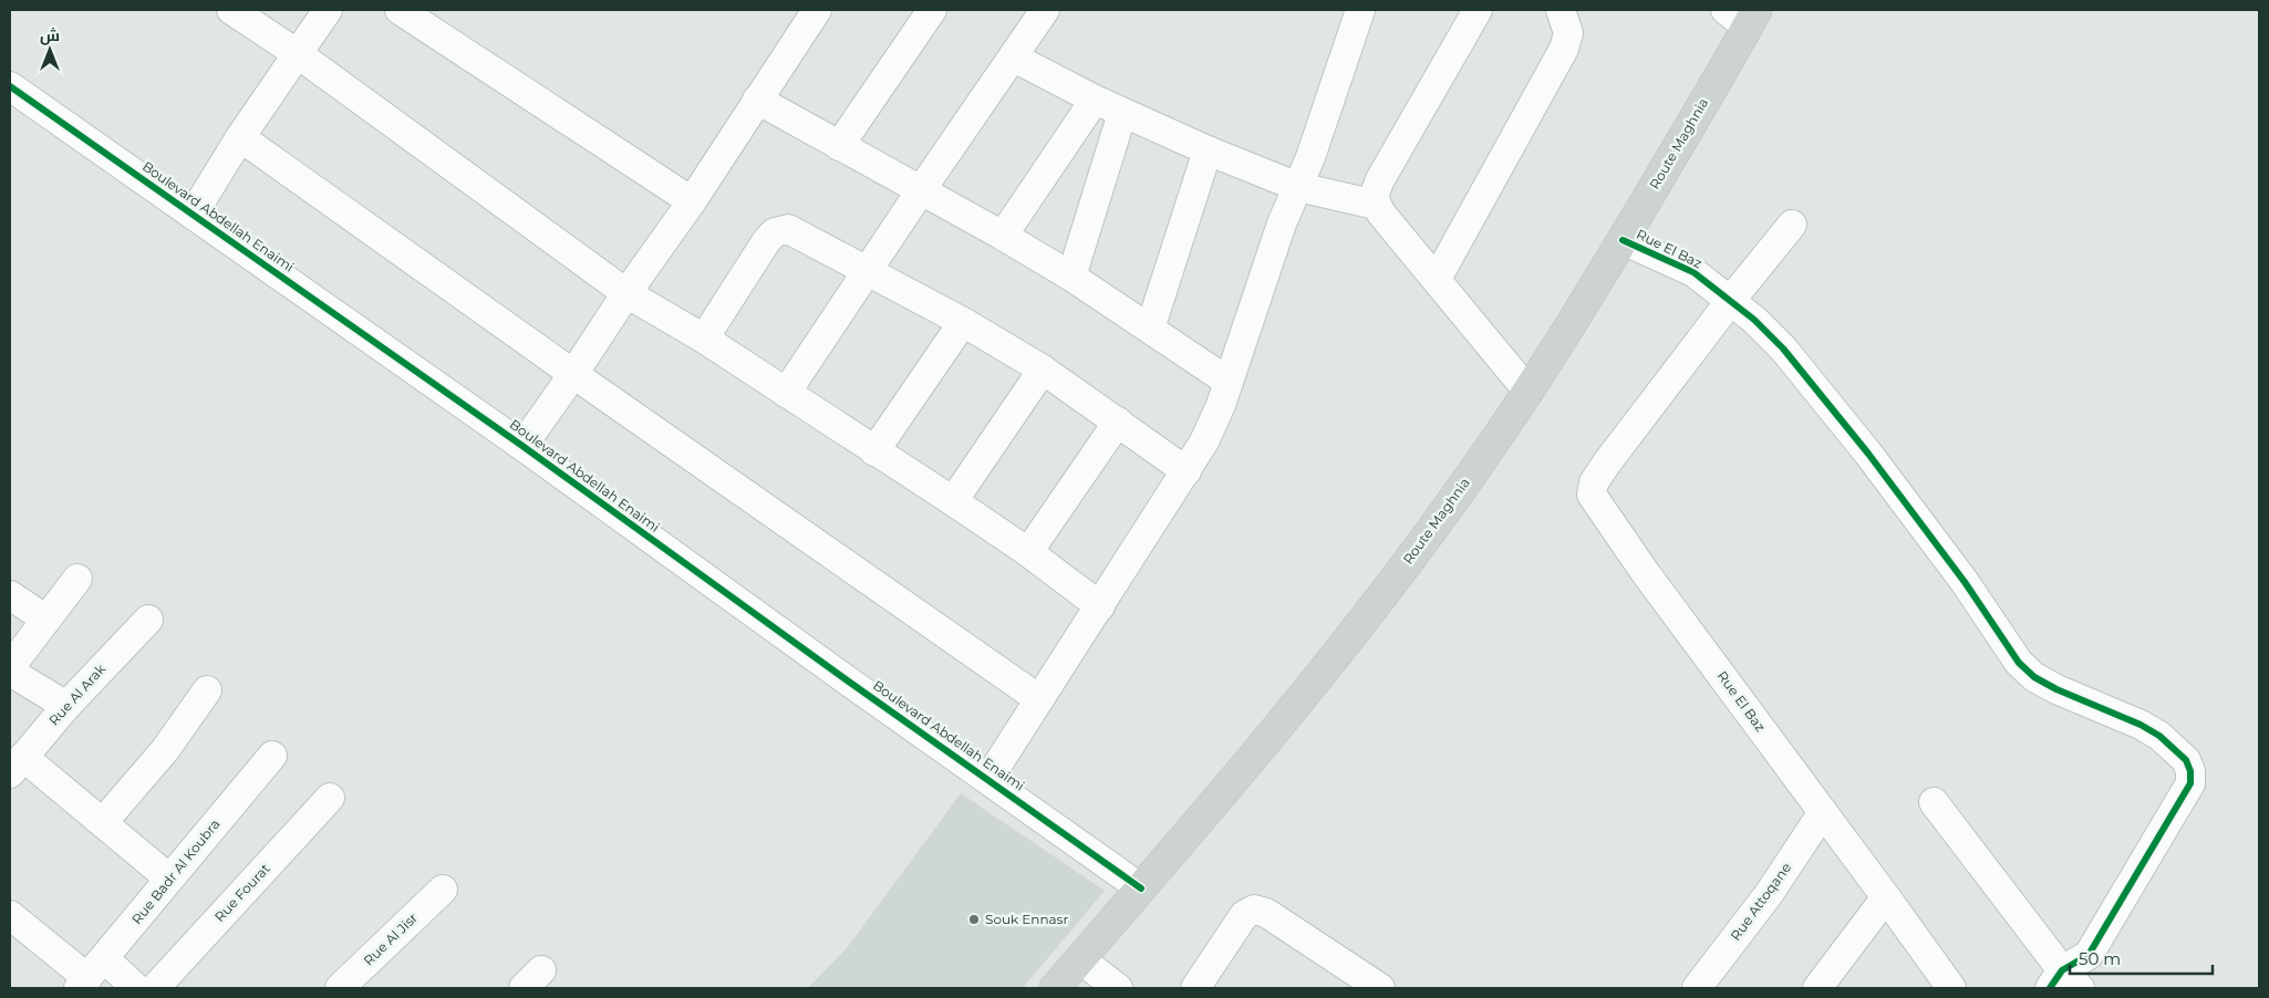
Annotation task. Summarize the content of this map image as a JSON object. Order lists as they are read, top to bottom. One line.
{"streets":{"main road":["Route Maghnia"],"street":["Boulevard Abdellah Enaimi","Rue El Baz","Rue Al Arak","Rue Badr Al Koubra","Rue Fourat","Rue Attoqane","Rue Al Jisr"]},"crossings":[["Route Maghnia","Boulevard Abdellah Enaimi"],["Route Maghnia","Rue El Baz"],["Rue El Baz","Rue Attoqane"]],"places":["Souk Ennasr"],"scale_bar":"50 m","north":"top"}
